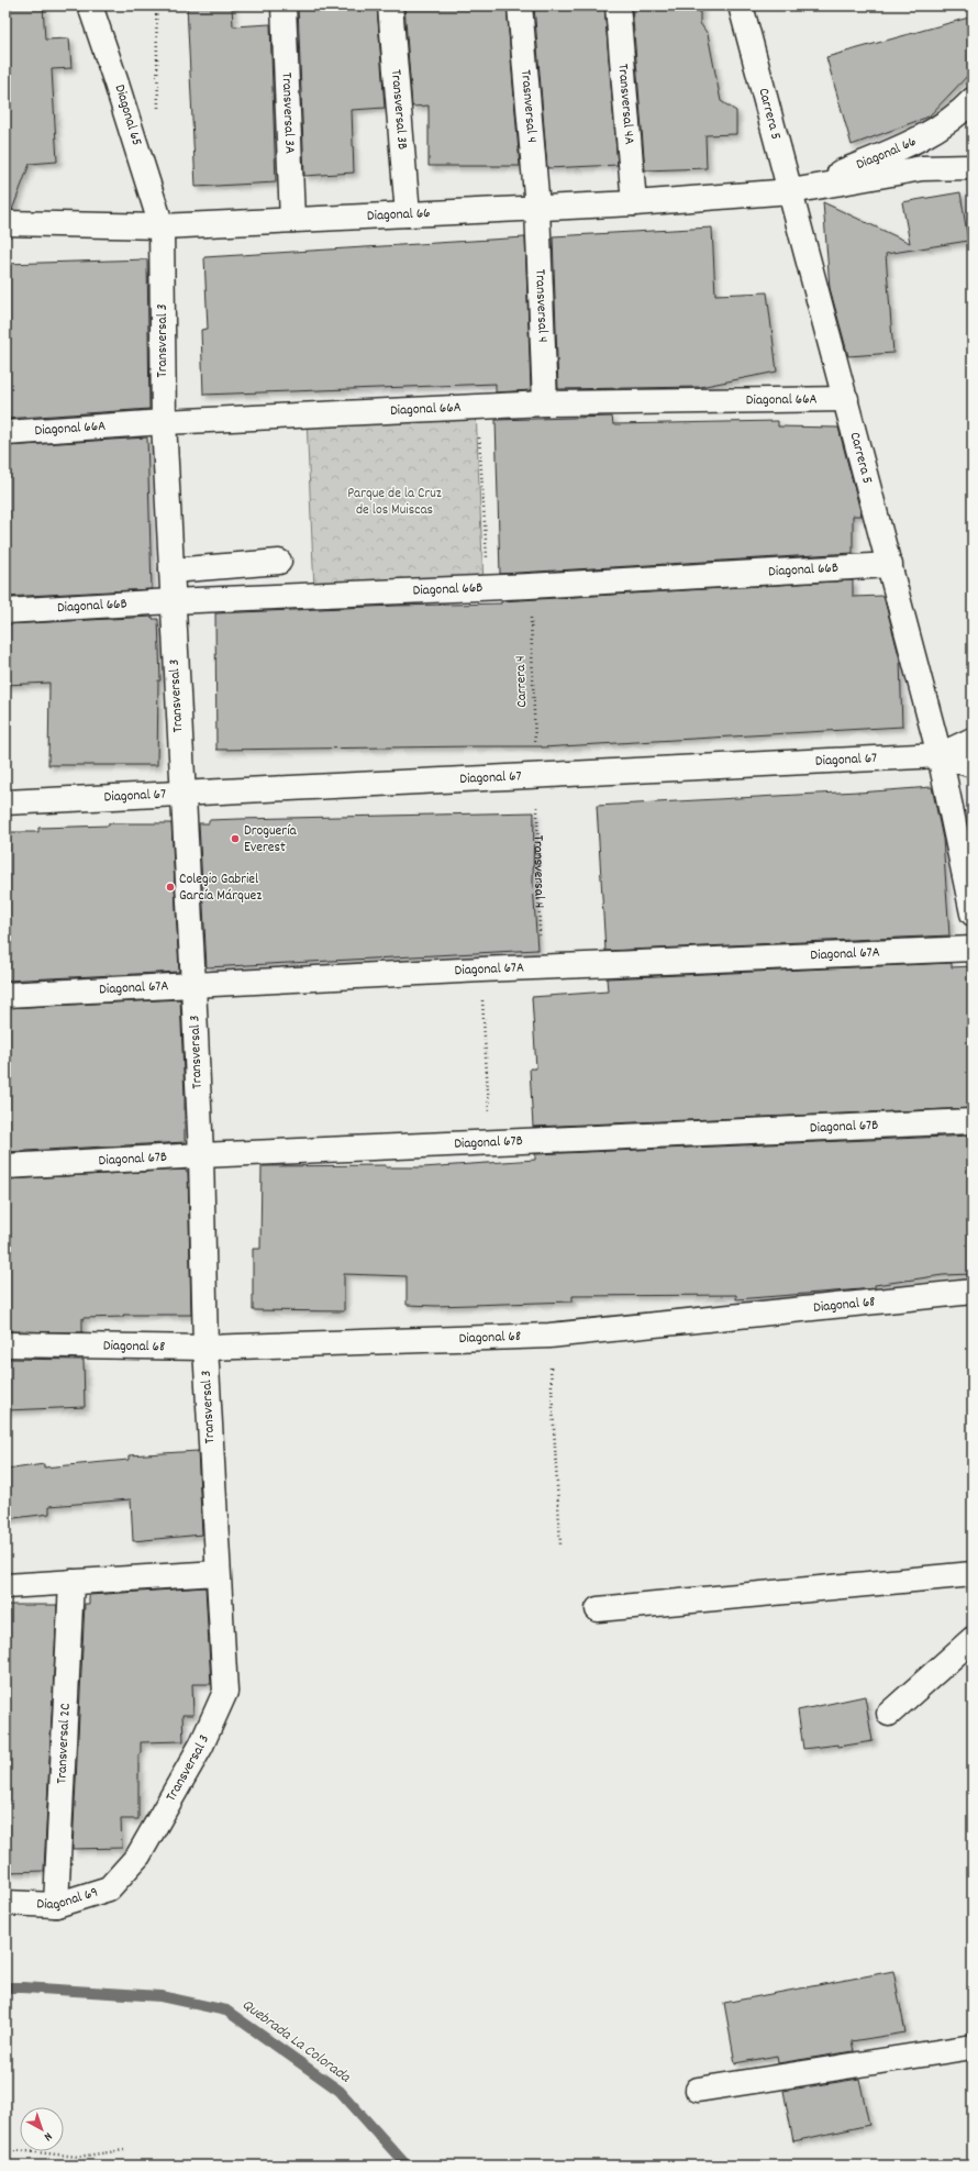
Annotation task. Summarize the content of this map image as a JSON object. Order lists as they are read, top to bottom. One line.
{"streets":{"street":["Transversal 4A","Trasnversal 4","Transversal 3B","Transversal 3A","Carrera 5","Diagonal 65","Diagonal 66","Transversal 4","Transversal 3","Diagonal 66A","Diagonal 66B","Diagonal 67","Diagonal 67A","Diagonal 67B","Diagonal 68","Transversal 2C","Diagonal 69"],"path":["Carrera 4"]},"crossings":[["Transversal 4A","Diagonal 66"],["Trasnversal 4","Diagonal 66"],["Trasnversal 4","Transversal 4"],["Transversal 3B","Diagonal 66"],["Transversal 3A","Diagonal 66"],["Carrera 5","Diagonal 66"],["Carrera 5","Diagonal 66A"],["Carrera 5","Diagonal 66B"],["Carrera 5","Diagonal 67"],["Diagonal 65","Diagonal 66"],["Diagonal 65","Transversal 3"],["Diagonal 66","Transversal 4"],["Diagonal 66","Transversal 3"],["Transversal 4","Diagonal 66A"],["Transversal 4","Carrera 4"],["Transversal 4","Diagonal 67"],["Transversal 4","Diagonal 67A"],["Transversal 3","Diagonal 66A"],["Transversal 3","Diagonal 66B"],["Transversal 3","Diagonal 67"],["Transversal 3","Diagonal 67A"],["Transversal 3","Diagonal 67B"],["Transversal 3","Diagonal 68"],["Transversal 3","Diagonal 69"],["Diagonal 66B","Carrera 4"],["Carrera 4","Diagonal 67"],["Transversal 2C","Diagonal 69"]],"water":["Quebrada La Colorada"],"parks":["Parque de la Cruz de los Muiscas"],"places":["Droguería Everest","Colegio Gabriel García Márquez"],"north":"bottom right"}
